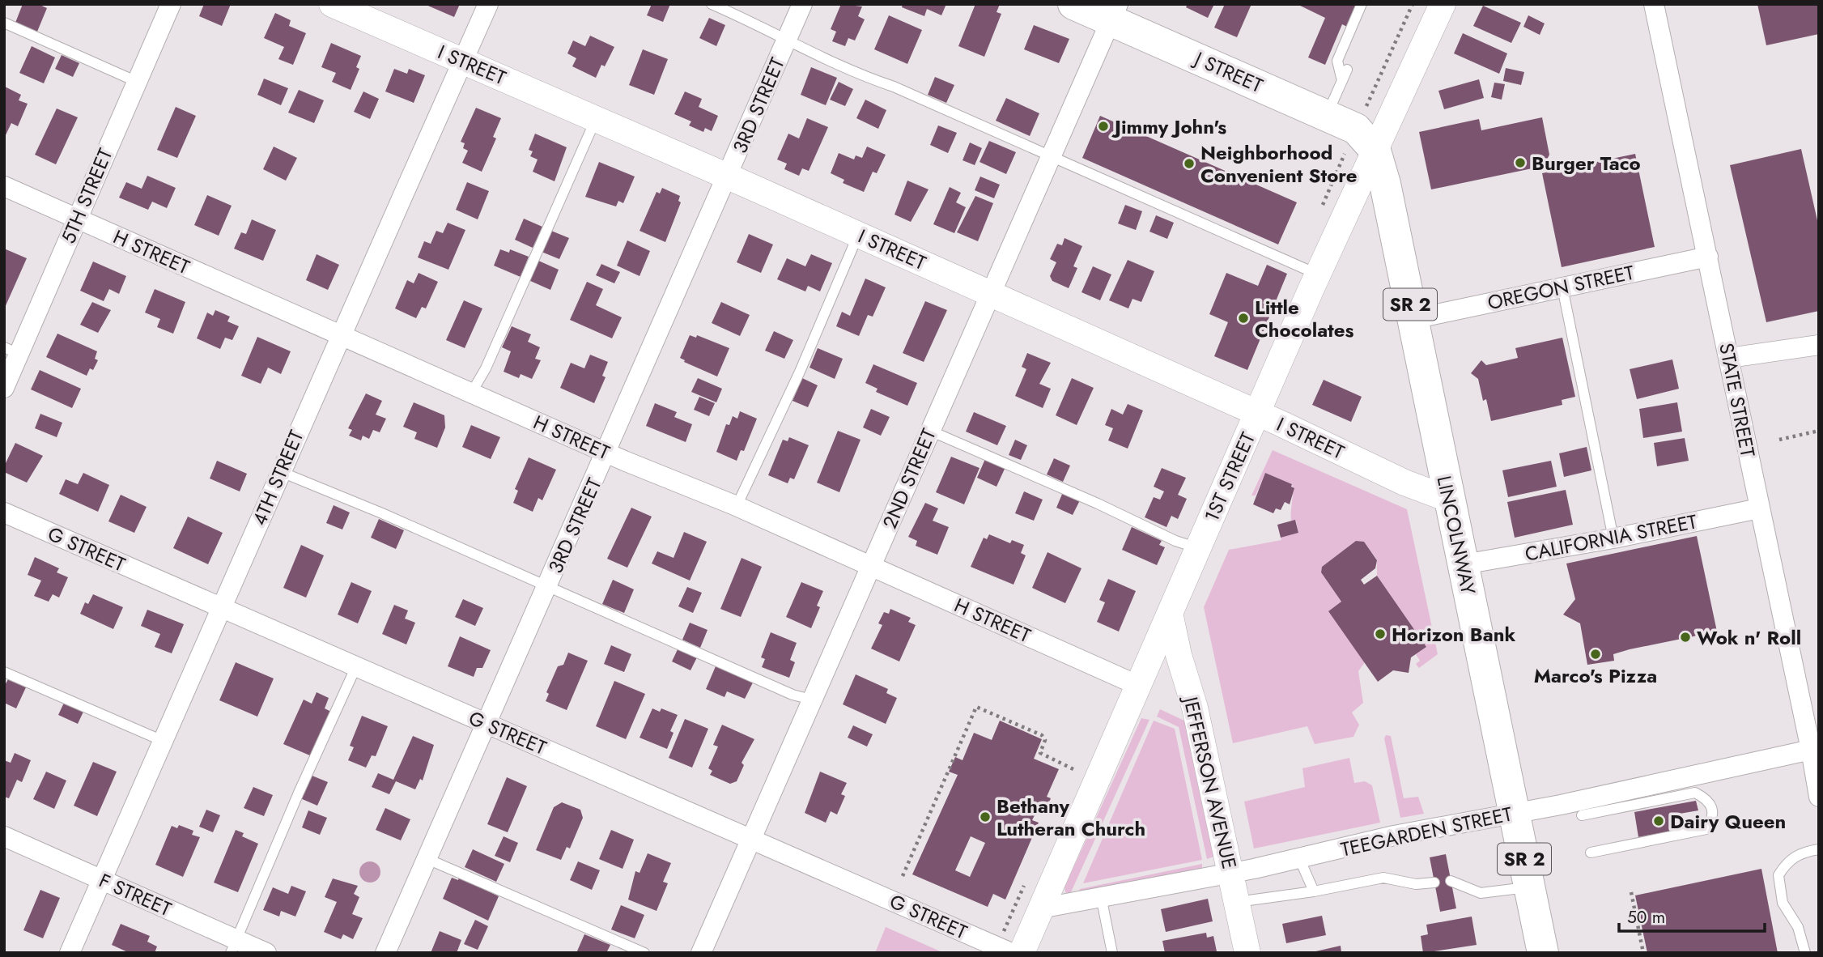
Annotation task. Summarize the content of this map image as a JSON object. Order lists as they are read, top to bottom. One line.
{"streets":{"main road":["J STREET","SR 2","LINCOLNWAY"],"street":["I STREET","3RD STREET","5TH STREET","H STREET","OREGON STREET","STATE STREET","1ST STREET","4TH STREET","2ND STREET","CALIFORNIA STREET","G STREET","JEFFERSON AVENUE","TEEGARDEN STREET","F STREET"]},"crossings":[["I STREET","3RD STREET"],["I STREET","1ST STREET"],["I STREET","4TH STREET"],["I STREET","2ND STREET"],["I STREET","LINCOLNWAY"],["J STREET","1ST STREET"],["J STREET","2ND STREET"],["J STREET","LINCOLNWAY"],["3RD STREET","H STREET"],["3RD STREET","G STREET"],["5TH STREET","H STREET"],["H STREET","1ST STREET"],["H STREET","4TH STREET"],["H STREET","2ND STREET"],["OREGON STREET","STATE STREET"],["OREGON STREET","LINCOLNWAY"],["STATE STREET","CALIFORNIA STREET"],["STATE STREET","TEEGARDEN STREET"],["1ST STREET","LINCOLNWAY"],["1ST STREET","JEFFERSON AVENUE"],["1ST STREET","TEEGARDEN STREET"],["4TH STREET","G STREET"],["4TH STREET","F STREET"],["2ND STREET","G STREET"],["LINCOLNWAY","CALIFORNIA STREET"],["LINCOLNWAY","TEEGARDEN STREET"],["JEFFERSON AVENUE","TEEGARDEN STREET"]],"places":["Jimmy John's","Burger Taco","Neighborhood Convenient Store","Little Chocolates","Horizon Bank","Wok n' Roll","Marco's Pizza","Bethany Lutheran Church","Dairy Queen"],"scale_bar":"50 m"}
